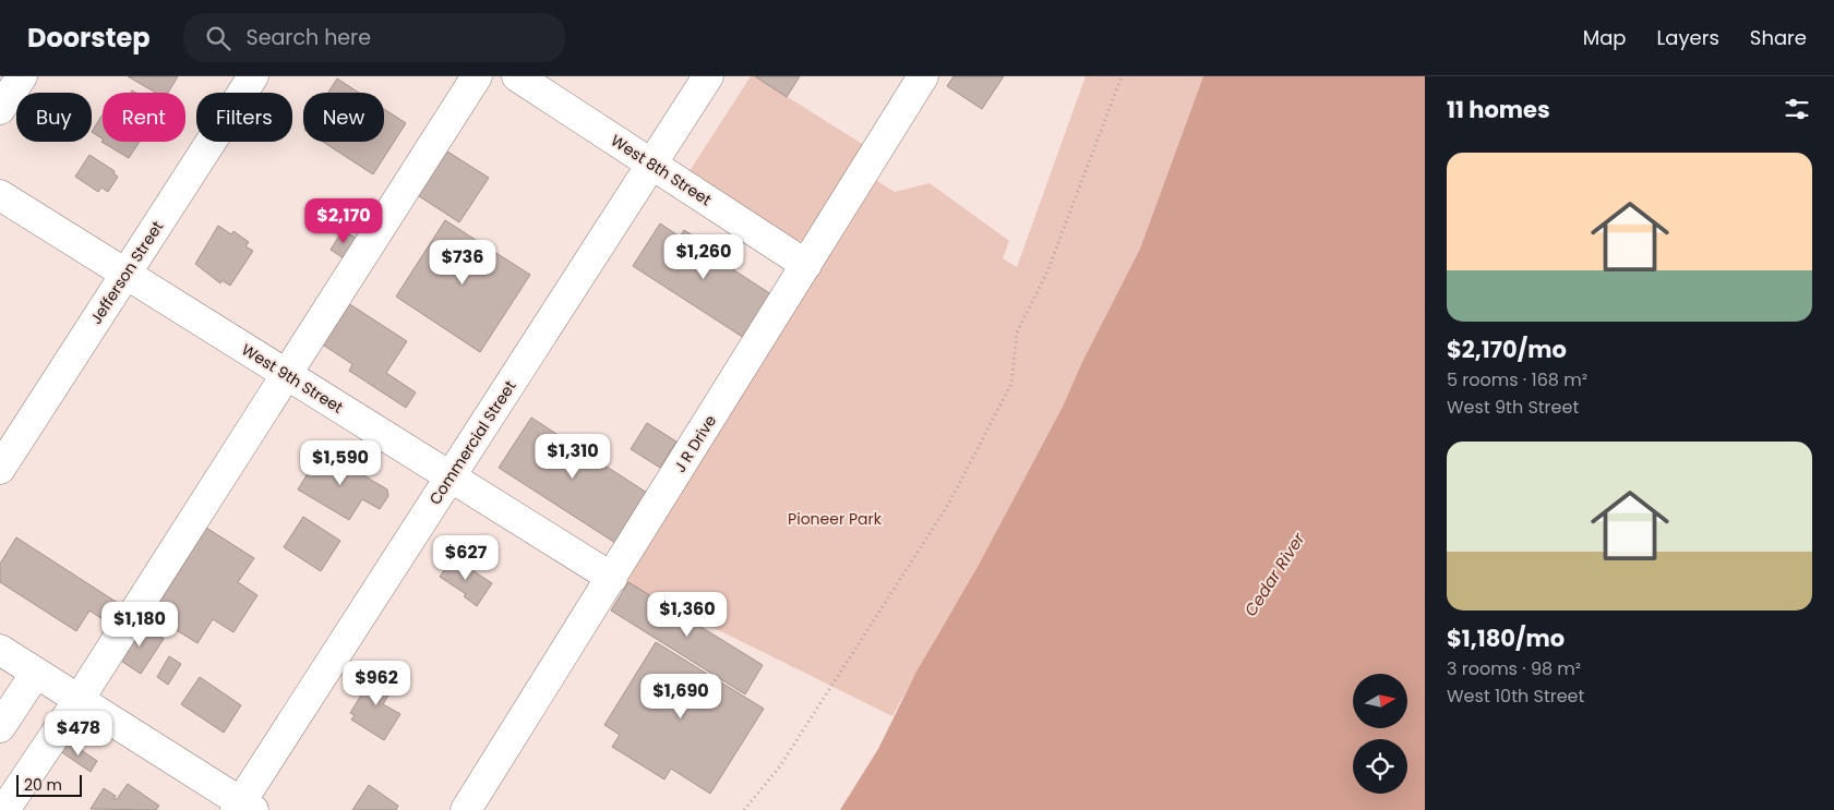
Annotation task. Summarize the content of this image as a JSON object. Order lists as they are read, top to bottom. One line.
{"streets":{"street":["West 8th Street","Jefferson Street","West 9th Street","Commercial Street","J R Drive"]},"crossings":[["West 8th Street","Commercial Street"],["West 8th Street","J R Drive"],["Jefferson Street","West 9th Street"],["West 9th Street","Commercial Street"],["West 9th Street","J R Drive"]],"water":["Cedar River"],"parks":["Pioneer Park"],"scale_bar":"20 m","north":"right","page":{"header":"Doorstep","search":"Search here","nav":["Map","Layers","Share"],"heading":"11 homes","chip":["Buy","Rent","Filters","New"],"list":[{"name":"$2,170/mo","note":"5 rooms · 168 m² · West 9th Street"},{"name":"$1,180/mo","note":"3 rooms · 98 m² · West 10th Street"}],"price":["$2,170","$1,260","$736","$1,310","$1,590","$627","$1,360","$1,180","$962","$1,690","$478"],"scale":"20 m"}}
